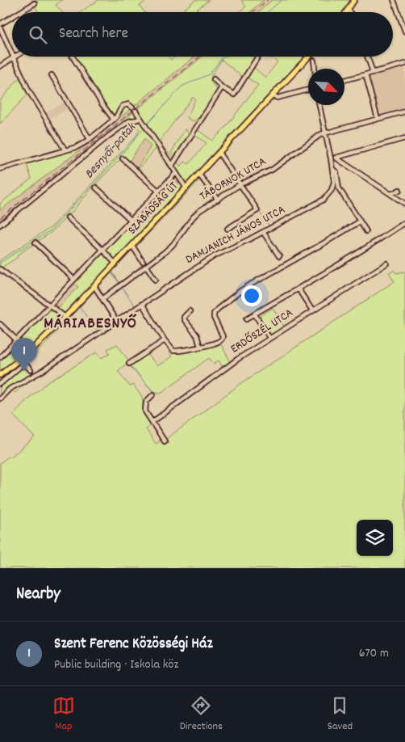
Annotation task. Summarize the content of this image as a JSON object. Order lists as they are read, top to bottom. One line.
{"streets":{"main road":["SZABADSÁG ÚT"],"street":["TÁBORNOK UTCA","DAMJANICH JÁNOS UTCA","ERDŐSZÉL UTCA"]},"crossings":[["TÁBORNOK UTCA","DAMJANICH JÁNOS UTCA"]],"districts":["MÁRIABESNYŐ"],"water":["Besnyői-patak"],"north":"bottom right","page":{"search":"Search here","pins":"1","heading":"Nearby","list":[{"mark":"1","name":"Szent Ferenc Közösségi Ház","note":"Public building · Iskola köz","value":"670 m"}],"nav":["Map","Directions","Saved"]}}
